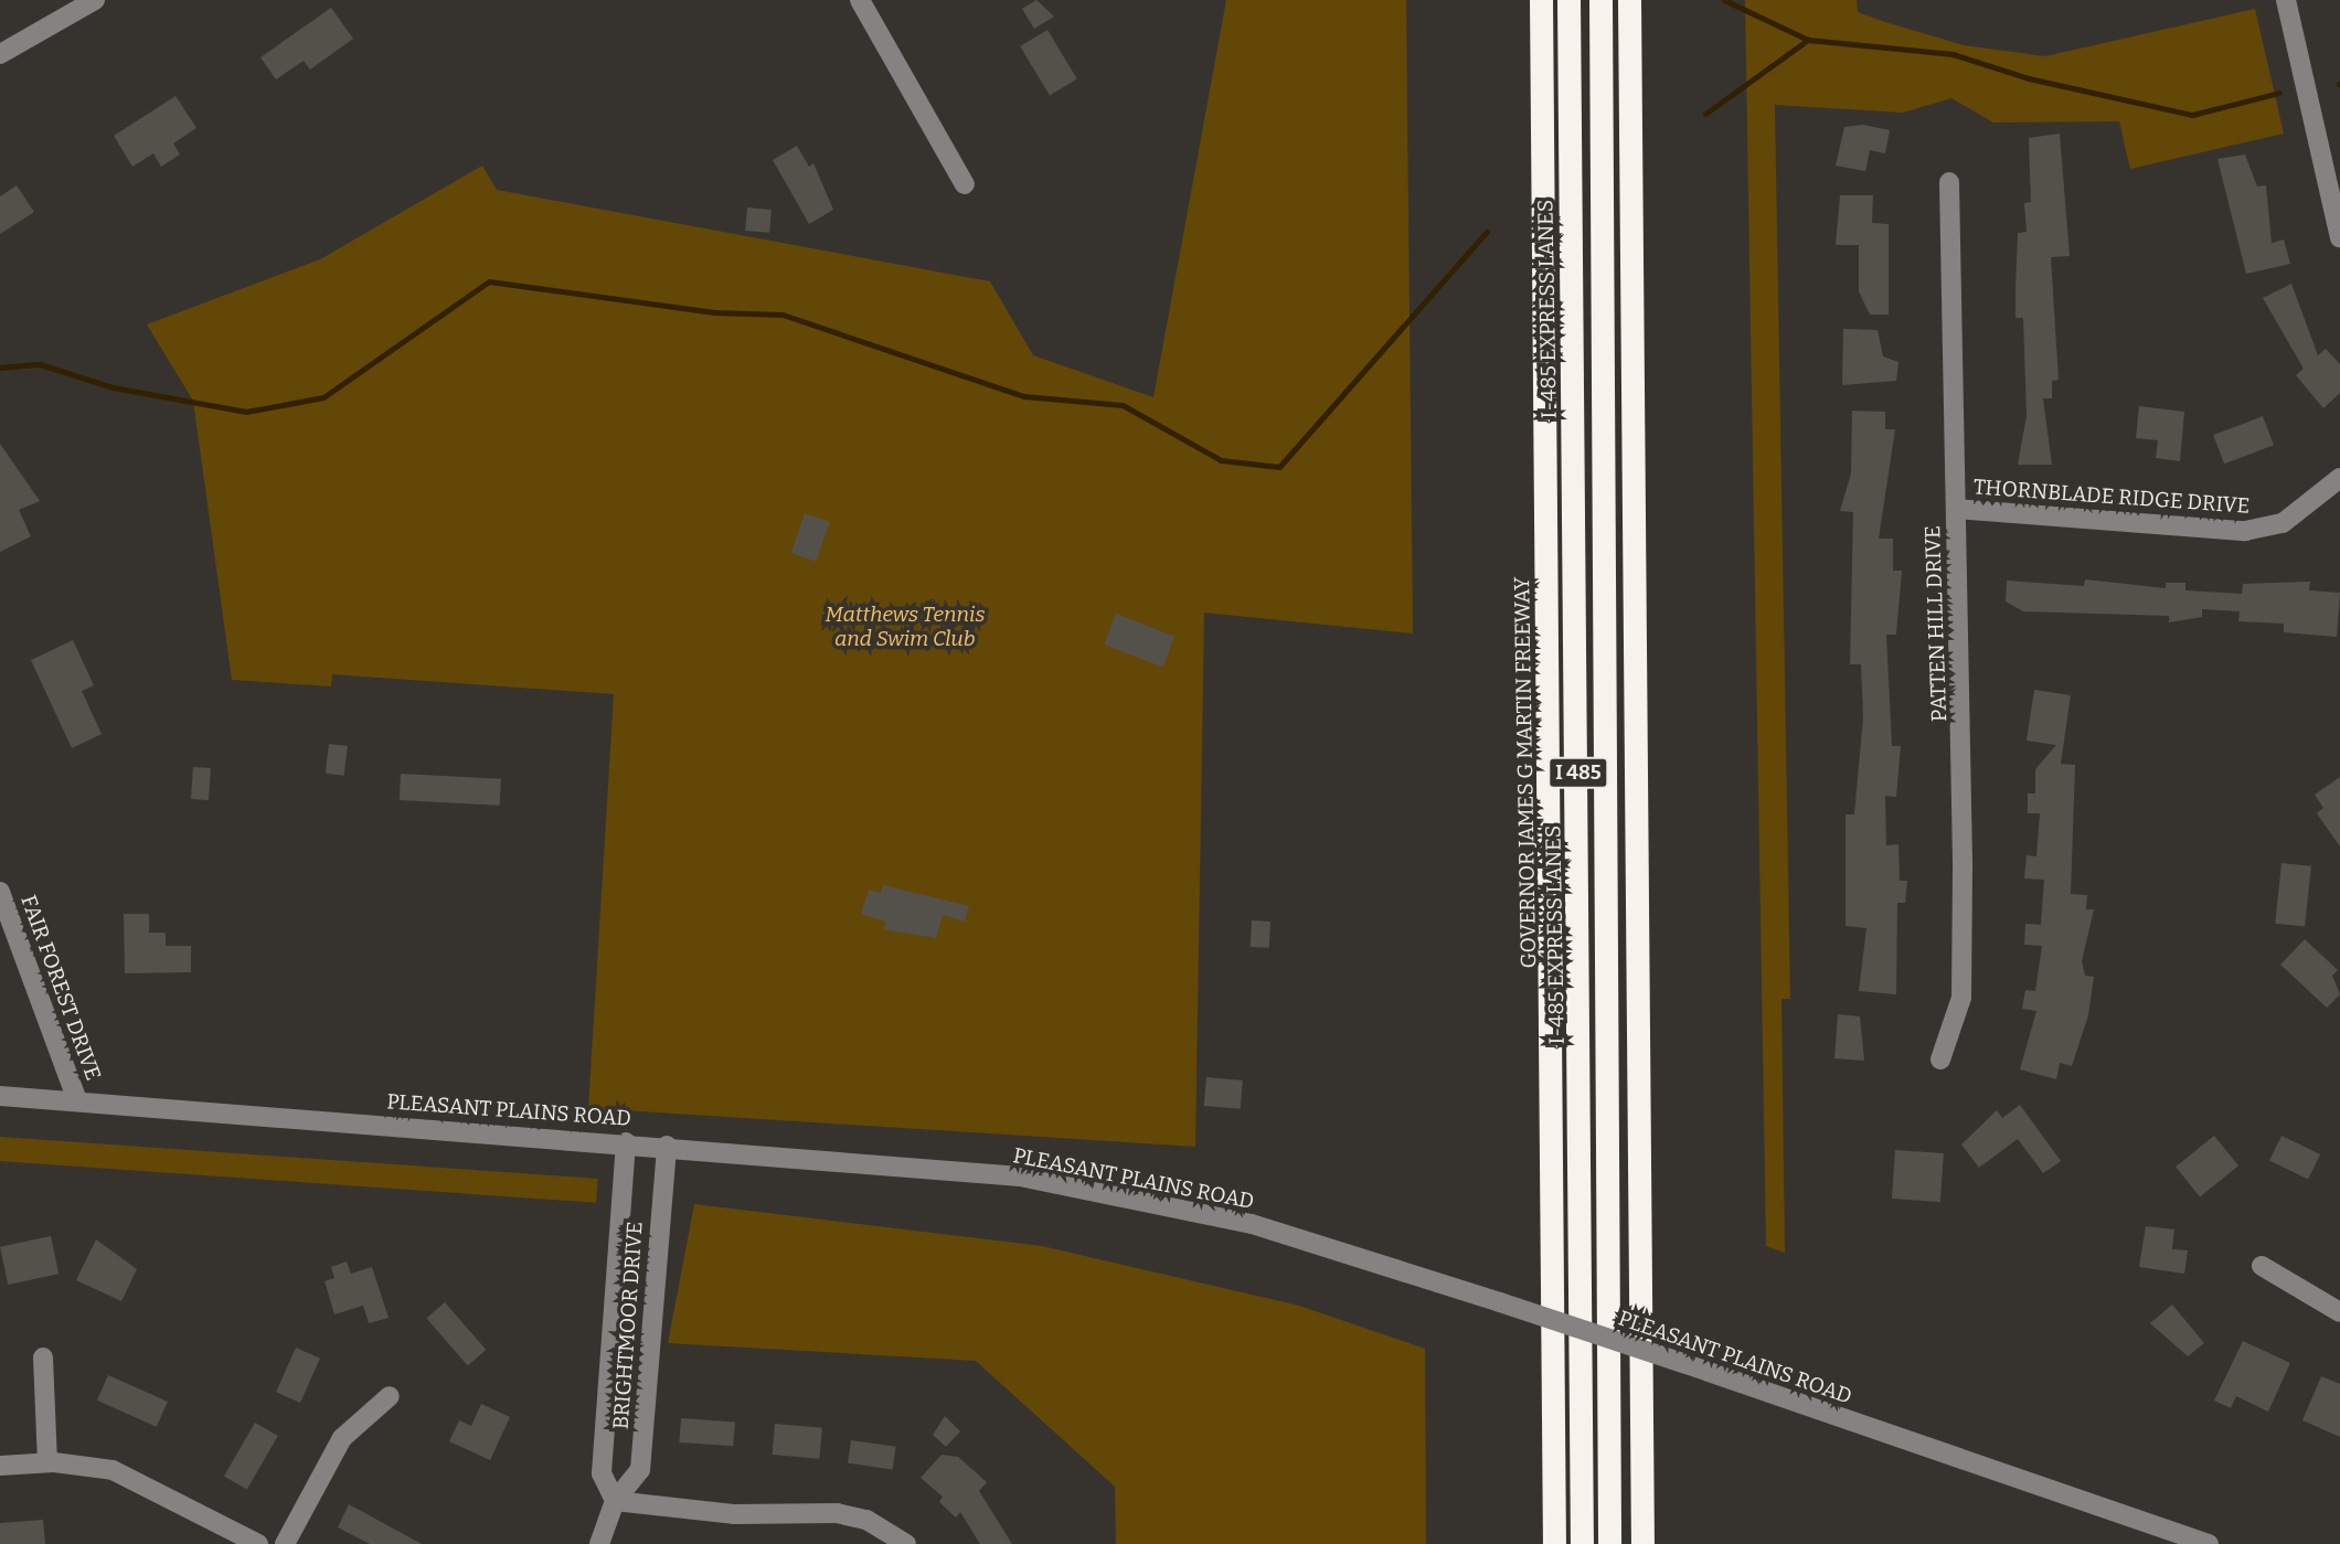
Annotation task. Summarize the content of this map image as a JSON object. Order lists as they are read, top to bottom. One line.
{"streets":{"highway":["I-485 EXPRESS LANES","GOVERNOR JAMES G MARTIN FREEWAY","I 485"],"street":["THORNBLADE RIDGE DRIVE","PATTEN HILL DRIVE","FAIR FOREST DRIVE","PLEASANT PLAINS ROAD","BRIGHTMOOR DRIVE"]},"crossings":[["THORNBLADE RIDGE DRIVE","PATTEN HILL DRIVE"],["FAIR FOREST DRIVE","PLEASANT PLAINS ROAD"],["PLEASANT PLAINS ROAD","BRIGHTMOOR DRIVE"]],"parks":["Matthews Tennis and Swim Club"]}
